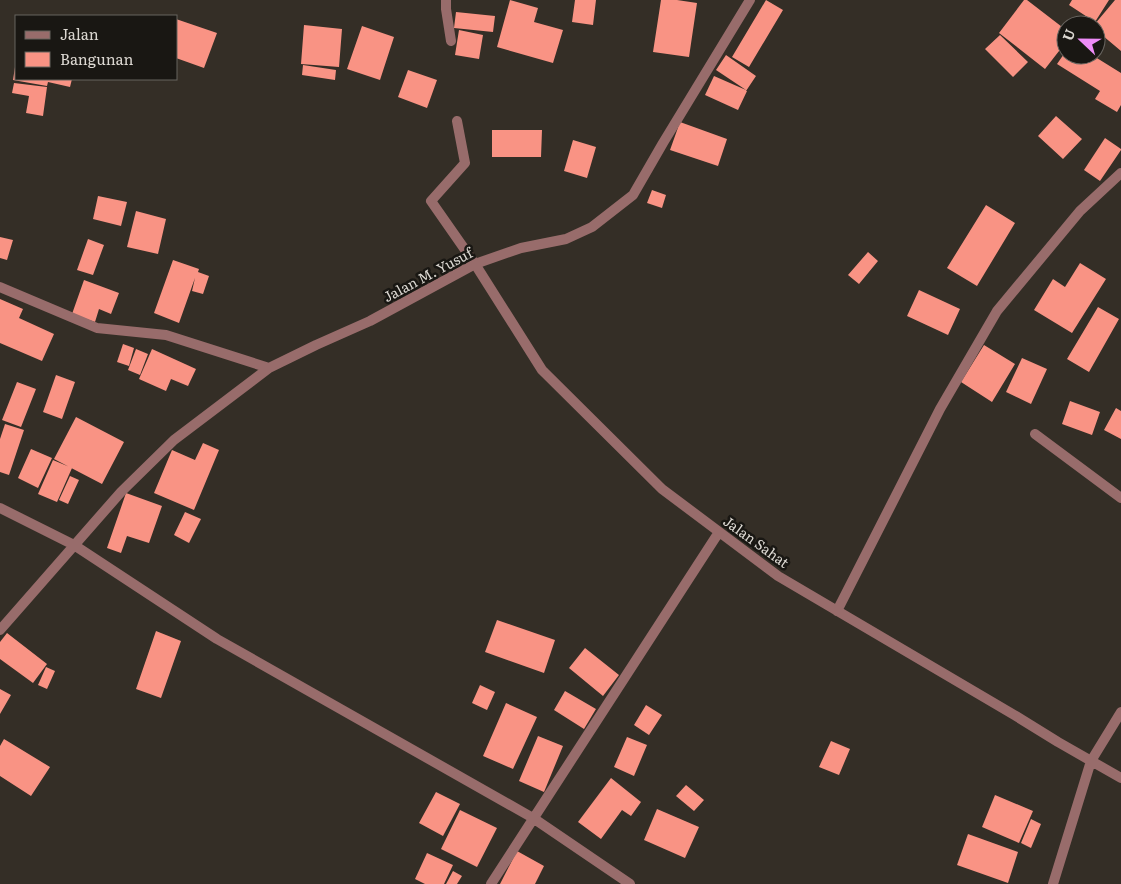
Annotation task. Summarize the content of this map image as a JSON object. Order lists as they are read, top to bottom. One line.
{"streets":{"street":["Jalan M. Yusuf","Jalan Sahat"]},"crossings":[["Jalan M. Yusuf","Jalan Sahat"]],"legend":["Jalan","Bangunan"],"north":"left"}
